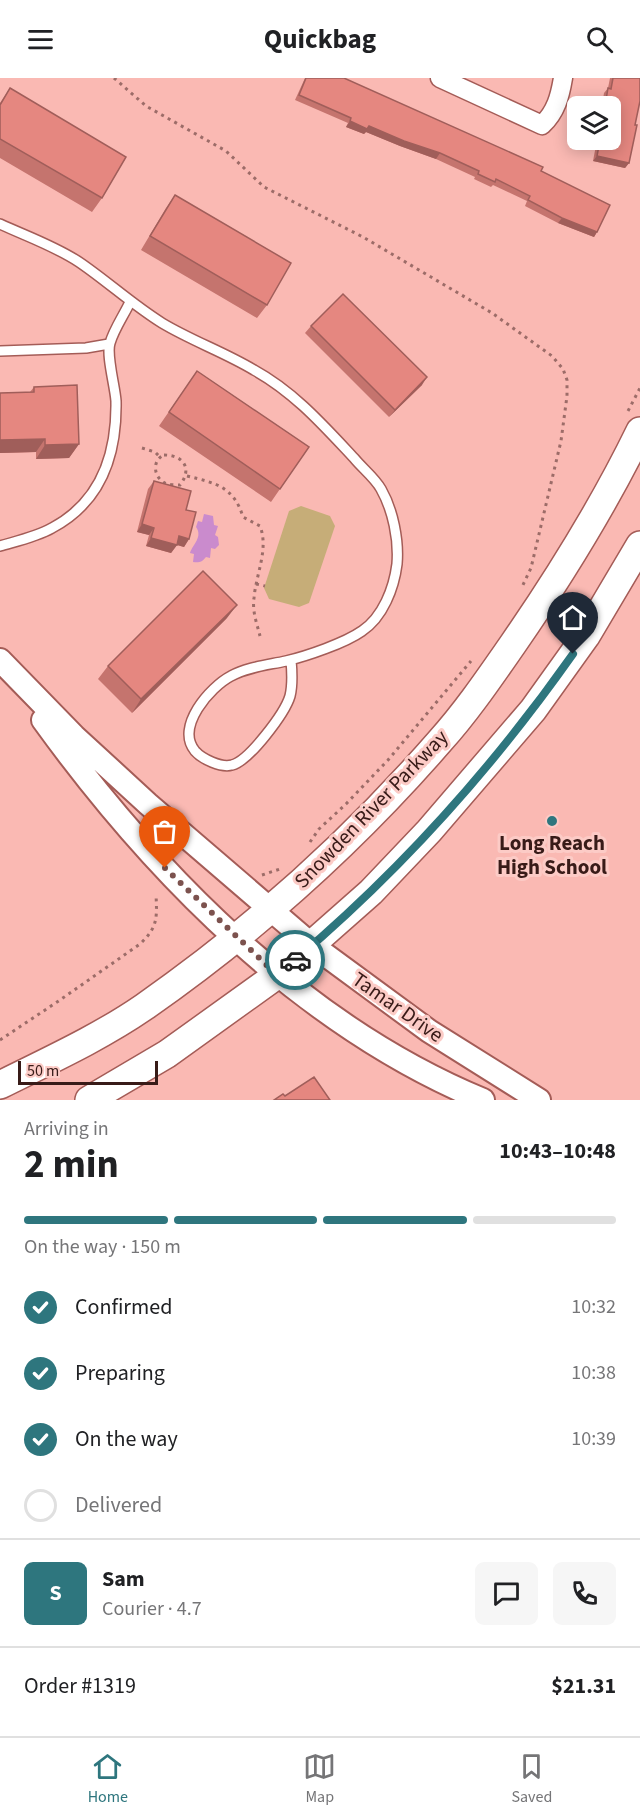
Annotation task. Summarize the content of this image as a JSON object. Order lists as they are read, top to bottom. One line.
{"streets":{"main road":["Snowden River Parkway"],"street":["Tamar Drive"]},"crossings":[["Snowden River Parkway","Tamar Drive"]],"places":["Long Reach High School"],"scale_bar":"50 m","page":{"header":"Quickbag","scale":"50 m","heading":["2 min","Arriving in","10:43–10:48"],"panel":["Sam","Courier · 4.7","Order #1319","$21.31"],"bar":"On the way · 150 m","list":[["Confirmed","10:32"],["Preparing","10:38"],["On the way","10:39"],"Delivered"],"round":"S","tabs":["Home","Map","Saved"]}}
